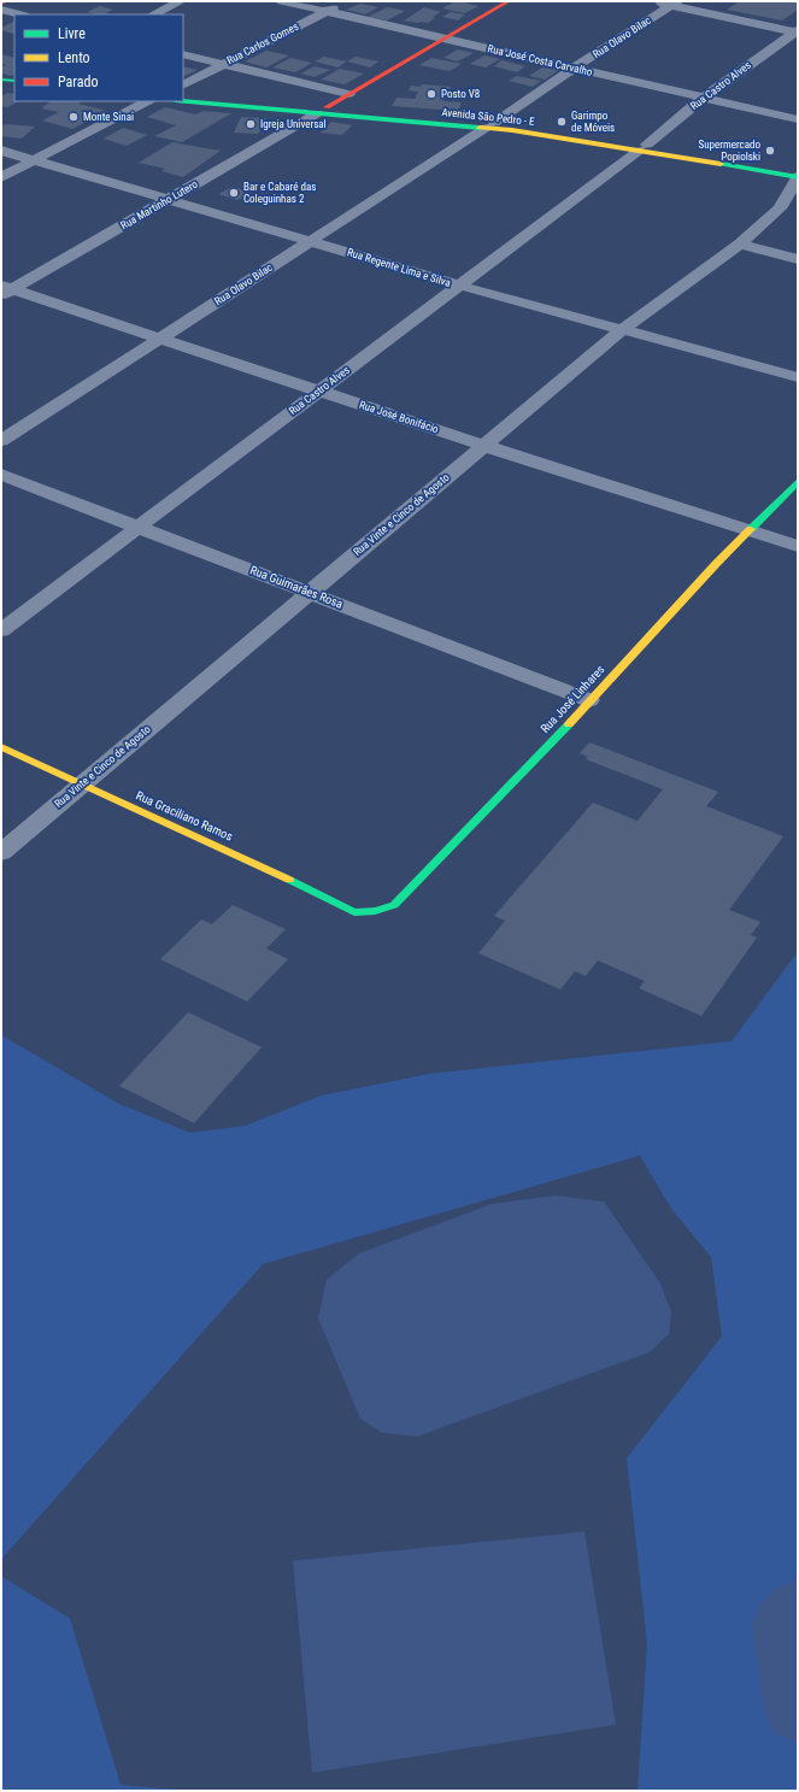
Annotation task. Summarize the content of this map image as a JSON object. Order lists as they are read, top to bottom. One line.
{"streets":{"street":["Rua Olavo Bilac","Rua Carlos Gomes","Rua José Costa Carvalho","Rua Castro Alves","Avenida São Pedro - E","Rua Martinho Lutero","Rua Regente Lima e Silva","Rua José Bonifácio","Rua Vinte e Cinco de Agosto","Rua Guimarães Rosa","Rua José Linhares","Rua Graciliano Ramos"]},"crossings":[["Rua Olavo Bilac","Rua José Costa Carvalho"],["Rua Olavo Bilac","Avenida São Pedro - E"],["Rua Olavo Bilac","Rua Regente Lima e Silva"],["Rua Olavo Bilac","Rua José Bonifácio"],["Rua Carlos Gomes","Rua José Costa Carvalho"],["Rua José Costa Carvalho","Rua Castro Alves"],["Rua José Costa Carvalho","Rua Martinho Lutero"],["Rua Castro Alves","Avenida São Pedro - E"],["Rua Castro Alves","Rua Regente Lima e Silva"],["Rua Castro Alves","Rua José Bonifácio"],["Rua Castro Alves","Rua Guimarães Rosa"],["Avenida São Pedro - E","Rua Martinho Lutero"],["Avenida São Pedro - E","Rua Vinte e Cinco de Agosto"],["Rua Martinho Lutero","Rua Regente Lima e Silva"],["Rua Martinho Lutero","Rua José Bonifácio"],["Rua Regente Lima e Silva","Rua Vinte e Cinco de Agosto"],["Rua José Bonifácio","Rua Vinte e Cinco de Agosto"],["Rua José Bonifácio","Rua José Linhares"],["Rua Vinte e Cinco de Agosto","Rua Guimarães Rosa"],["Rua Vinte e Cinco de Agosto","Rua Graciliano Ramos"],["Rua Guimarães Rosa","Rua José Linhares"],["Rua José Linhares","Rua Graciliano Ramos"]],"places":["Posto V8","Monte Sinai","Garimpo de Móveis","Igreja Universal","Supermercado Popiolski","Bar e Cabaré das Coleguinhas 2"],"legend":["Livre","Lento","Parado"]}
